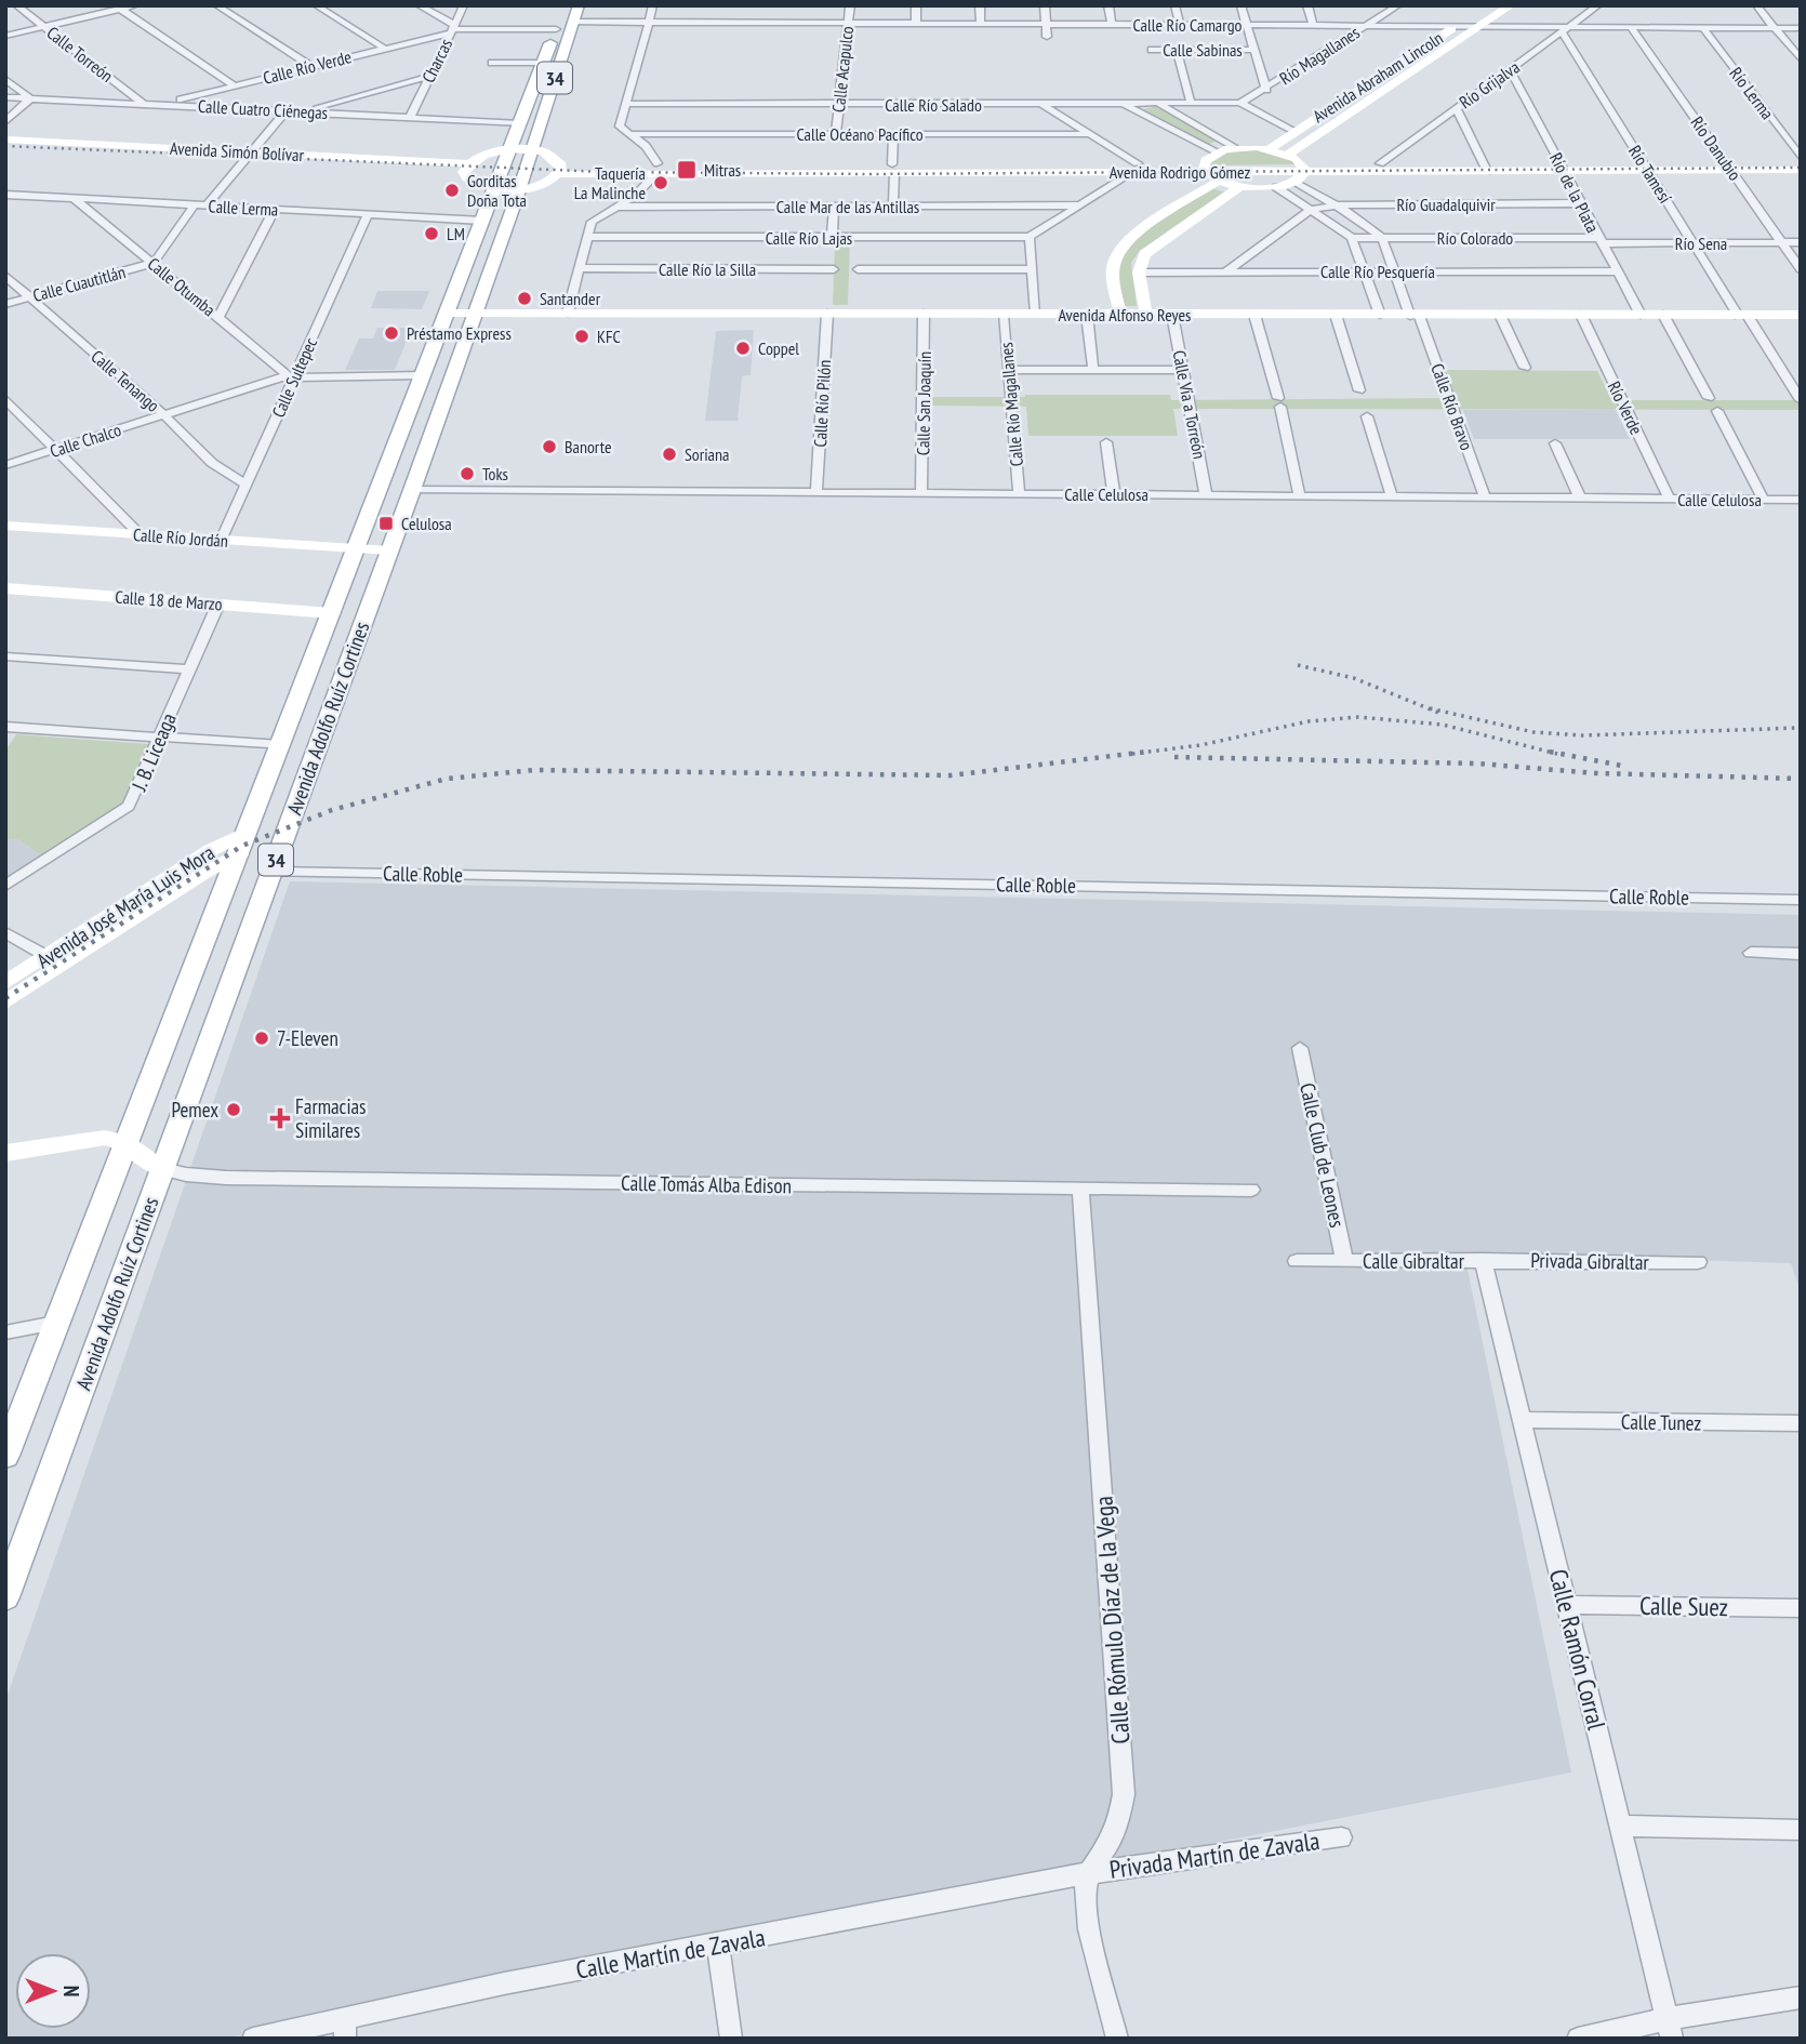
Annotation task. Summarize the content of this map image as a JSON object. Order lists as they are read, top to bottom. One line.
{"streets":{"main road":["Avenida Abraham Lincoln","34","Avenida Simón Bolívar","Avenida Rodrigo Gómez","Avenida Alfonso Reyes","Calle Río Jordán","Calle 18 de Marzo","Avenida Adolfo Ruíz Cortines","Avenida José María Luis Mora"],"street":["Calle Río Camargo","Calle Sabinas","Calle Torreón","Río Magallanes","Charcas","Calle Río Verde","Calle Acapulco","Río Grijalva","Río Lerma","Calle Río Salado","Calle Cuatro Ciénegas","Calle Océano Pacífico","Río Danubio","Río Tamesí","Río de la Plata","Río Guadalquivir","Calle Mar de las Antillas","Calle Lerma","Calle Río Lajas","Río Colorado","Río Sena","Calle Río la Silla","Calle Río Pesquería","Calle Cuautitlán","Calle Otumba","Calle Sultepec","Calle Tenango","Calle Río Pilón","Calle San Joaquín","Calle Río Magallanes","Calle Vía a Torreón","Calle Río Bravo","Río Verde","Calle Chalco","Calle Celulosa","J. B. Liceaga","Calle Roble","Calle Club de Leones","Calle Tomás Alba Edison","Calle Gibraltar","Privada Gibraltar","Calle Tunez","Calle Suez","Calle Rómulo Díaz de la Vega","Calle Ramón Corral","Privada Martín de Zavala","Calle Martín de Zavala"]},"crossings":[["Calle Río Camargo","Río Magallanes"],["Calle Río Camargo","Calle Acapulco"],["Calle Río Camargo","Avenida Abraham Lincoln"],["Calle Río Camargo","Río Grijalva"],["Calle Río Camargo","Río Lerma"],["Calle Río Camargo","Río Danubio"],["Calle Río Camargo","Río Tamesí"],["Calle Río Camargo","Avenida Adolfo Ruíz Cortines"],["Calle Torreón","Calle Cuatro Ciénegas"],["Río Magallanes","Calle Río Salado"],["Charcas","Calle Río Verde"],["Charcas","Calle Cuatro Ciénegas"],["Calle Río Verde","Calle Cuatro Ciénegas"],["Calle Río Verde","Avenida Adolfo Ruíz Cortines"],["Calle Acapulco","Calle Río Salado"],["Calle Acapulco","Calle Océano Pacífico"],["Río Grijalva","Avenida Rodrigo Gómez"],["Río Grijalva","Río Tamesí"],["Río Grijalva","Río de la Plata"],["Río Lerma","Avenida Rodrigo Gómez"],["Calle Cuatro Ciénegas","Avenida Adolfo Ruíz Cortines"],["Río Danubio","Avenida Rodrigo Gómez"],["Río Danubio","Río Sena"],["Avenida Rodrigo Gómez","Río Tamesí"],["Avenida Rodrigo Gómez","Río de la Plata"],["Río Tamesí","Río Sena"],["Río Tamesí","Avenida Alfonso Reyes"],["Río de la Plata","Río Guadalquivir"],["Río de la Plata","Río Colorado"],["Río de la Plata","Río Sena"],["Río de la Plata","Calle Río Pesquería"],["Río de la Plata","Avenida Alfonso Reyes"],["Calle Lerma","Calle Otumba"],["Calle Lerma","Calle Sultepec"],["Calle Lerma","Avenida Adolfo Ruíz Cortines"],["Río Colorado","Río Sena"],["Río Colorado","Calle Río Bravo"],["Calle Río Pesquería","Calle Río Bravo"],["Calle Cuautitlán","Calle Otumba"],["Calle Cuautitlán","Calle Tenango"],["Calle Otumba","Calle Sultepec"],["Calle Otumba","Calle Chalco"],["Avenida Alfonso Reyes","Calle Río Pilón"],["Avenida Alfonso Reyes","Calle San Joaquín"],["Avenida Alfonso Reyes","Calle Río Magallanes"],["Avenida Alfonso Reyes","Calle Vía a Torreón"],["Avenida Alfonso Reyes","Calle Río Bravo"],["Avenida Alfonso Reyes","Río Verde"],["Avenida Alfonso Reyes","Avenida Adolfo Ruíz Cortines"],["Calle Sultepec","Calle Tenango"],["Calle Sultepec","Calle Chalco"],["Calle Sultepec","Calle Río Jordán"],["Calle Tenango","Calle Chalco"],["Calle Río Pilón","Calle Celulosa"],["Calle San Joaquín","Calle Celulosa"],["Calle Río Magallanes","Calle Celulosa"],["Calle Vía a Torreón","Calle Celulosa"],["Calle Río Bravo","Calle Celulosa"],["Río Verde","Calle Celulosa"],["Calle Chalco","Avenida Adolfo Ruíz Cortines"],["Calle Celulosa","Avenida Adolfo Ruíz Cortines"],["Calle Río Jordán","Avenida Adolfo Ruíz Cortines"],["Calle 18 de Marzo","Avenida Adolfo Ruíz Cortines"],["Calle 18 de Marzo","J. B. Liceaga"],["Avenida Adolfo Ruíz Cortines","Calle Roble"],["Avenida Adolfo Ruíz Cortines","Avenida José María Luis Mora"],["Avenida Adolfo Ruíz Cortines","Calle Tomás Alba Edison"],["Calle Club de Leones","Calle Gibraltar"],["Calle Tomás Alba Edison","Calle Rómulo Díaz de la Vega"],["Calle Gibraltar","Privada Gibraltar"],["Calle Gibraltar","Calle Ramón Corral"],["Privada Gibraltar","Calle Ramón Corral"],["Calle Tunez","Calle Ramón Corral"],["Calle Suez","Calle Ramón Corral"],["Calle Rómulo Díaz de la Vega","Privada Martín de Zavala"],["Calle Rómulo Díaz de la Vega","Calle Martín de Zavala"],["Privada Martín de Zavala","Calle Martín de Zavala"]],"places":{"transit":["Mitras","Celulosa"],"other":["Taquería La Malinche","Gorditas Doña Tota","LM","Santander","Préstamo Express","KFC","Coppel","Banorte","Soriana","Toks","7-Eleven","Pemex"],"health":["Farmacias Similares"]},"north":"right"}
